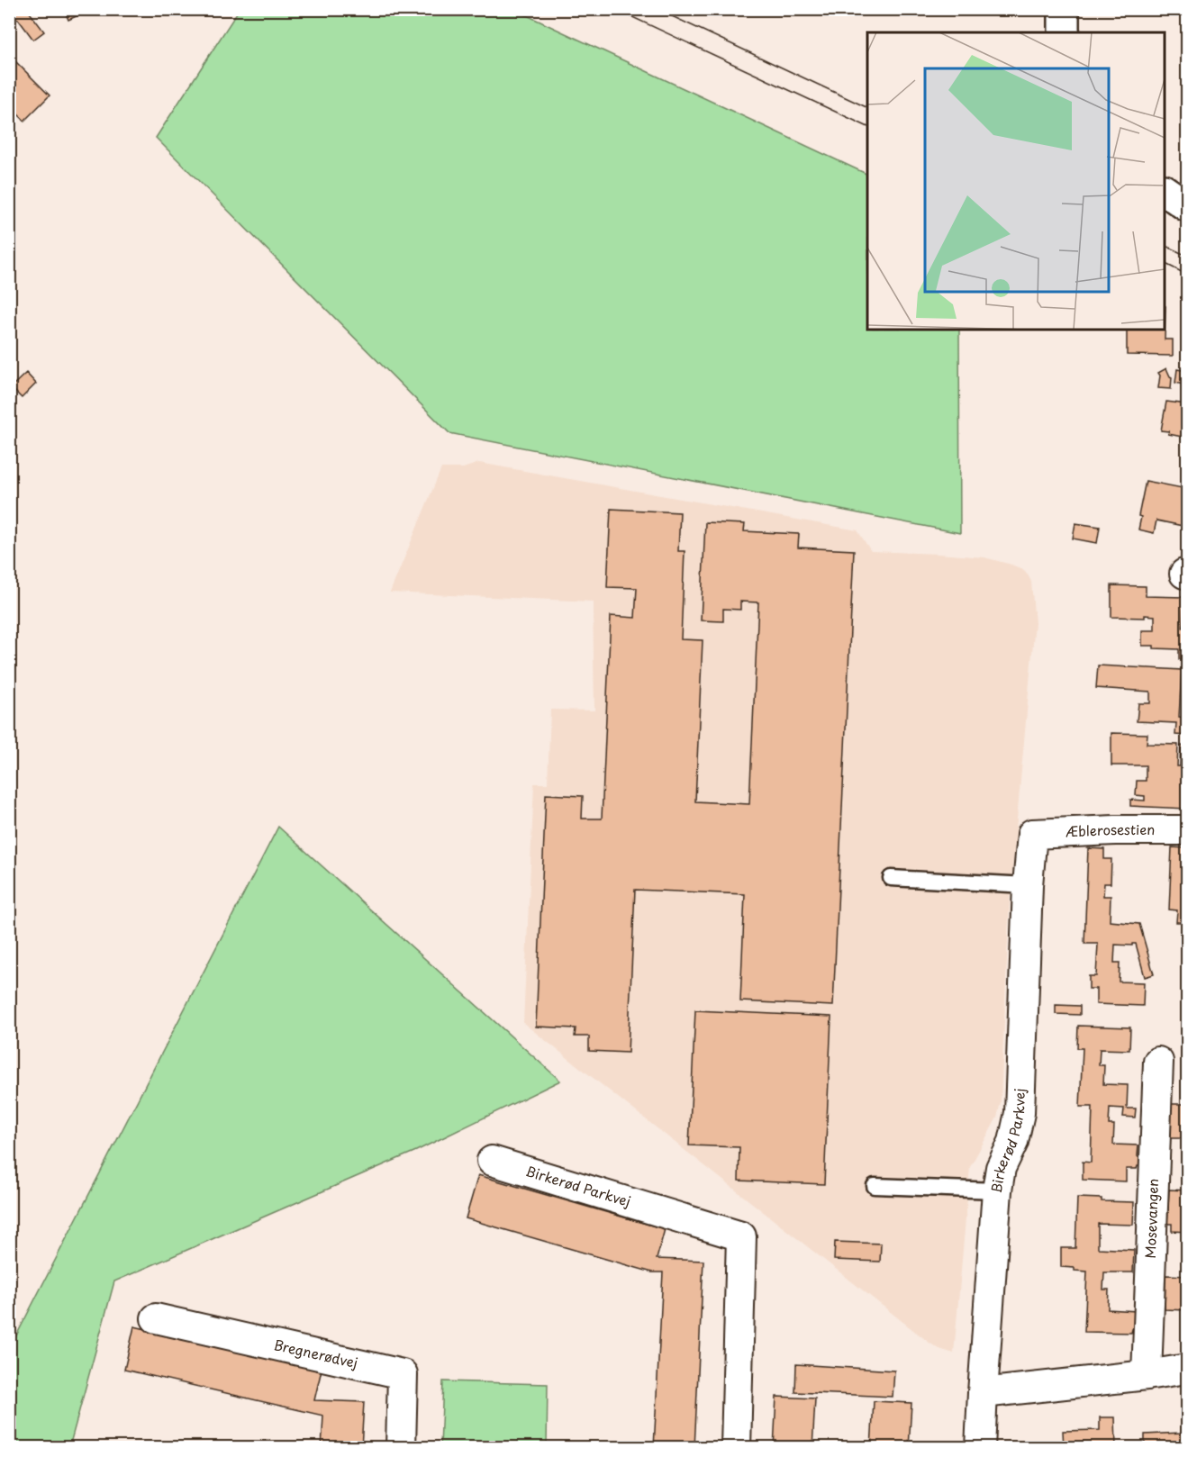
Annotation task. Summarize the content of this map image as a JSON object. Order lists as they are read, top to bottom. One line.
{"streets":{"street":["Æblerosestien","Birkerød Parkvej","Mosevangen","Bregnerødvej"]},"crossings":[["Æblerosestien","Birkerød Parkvej"]]}
